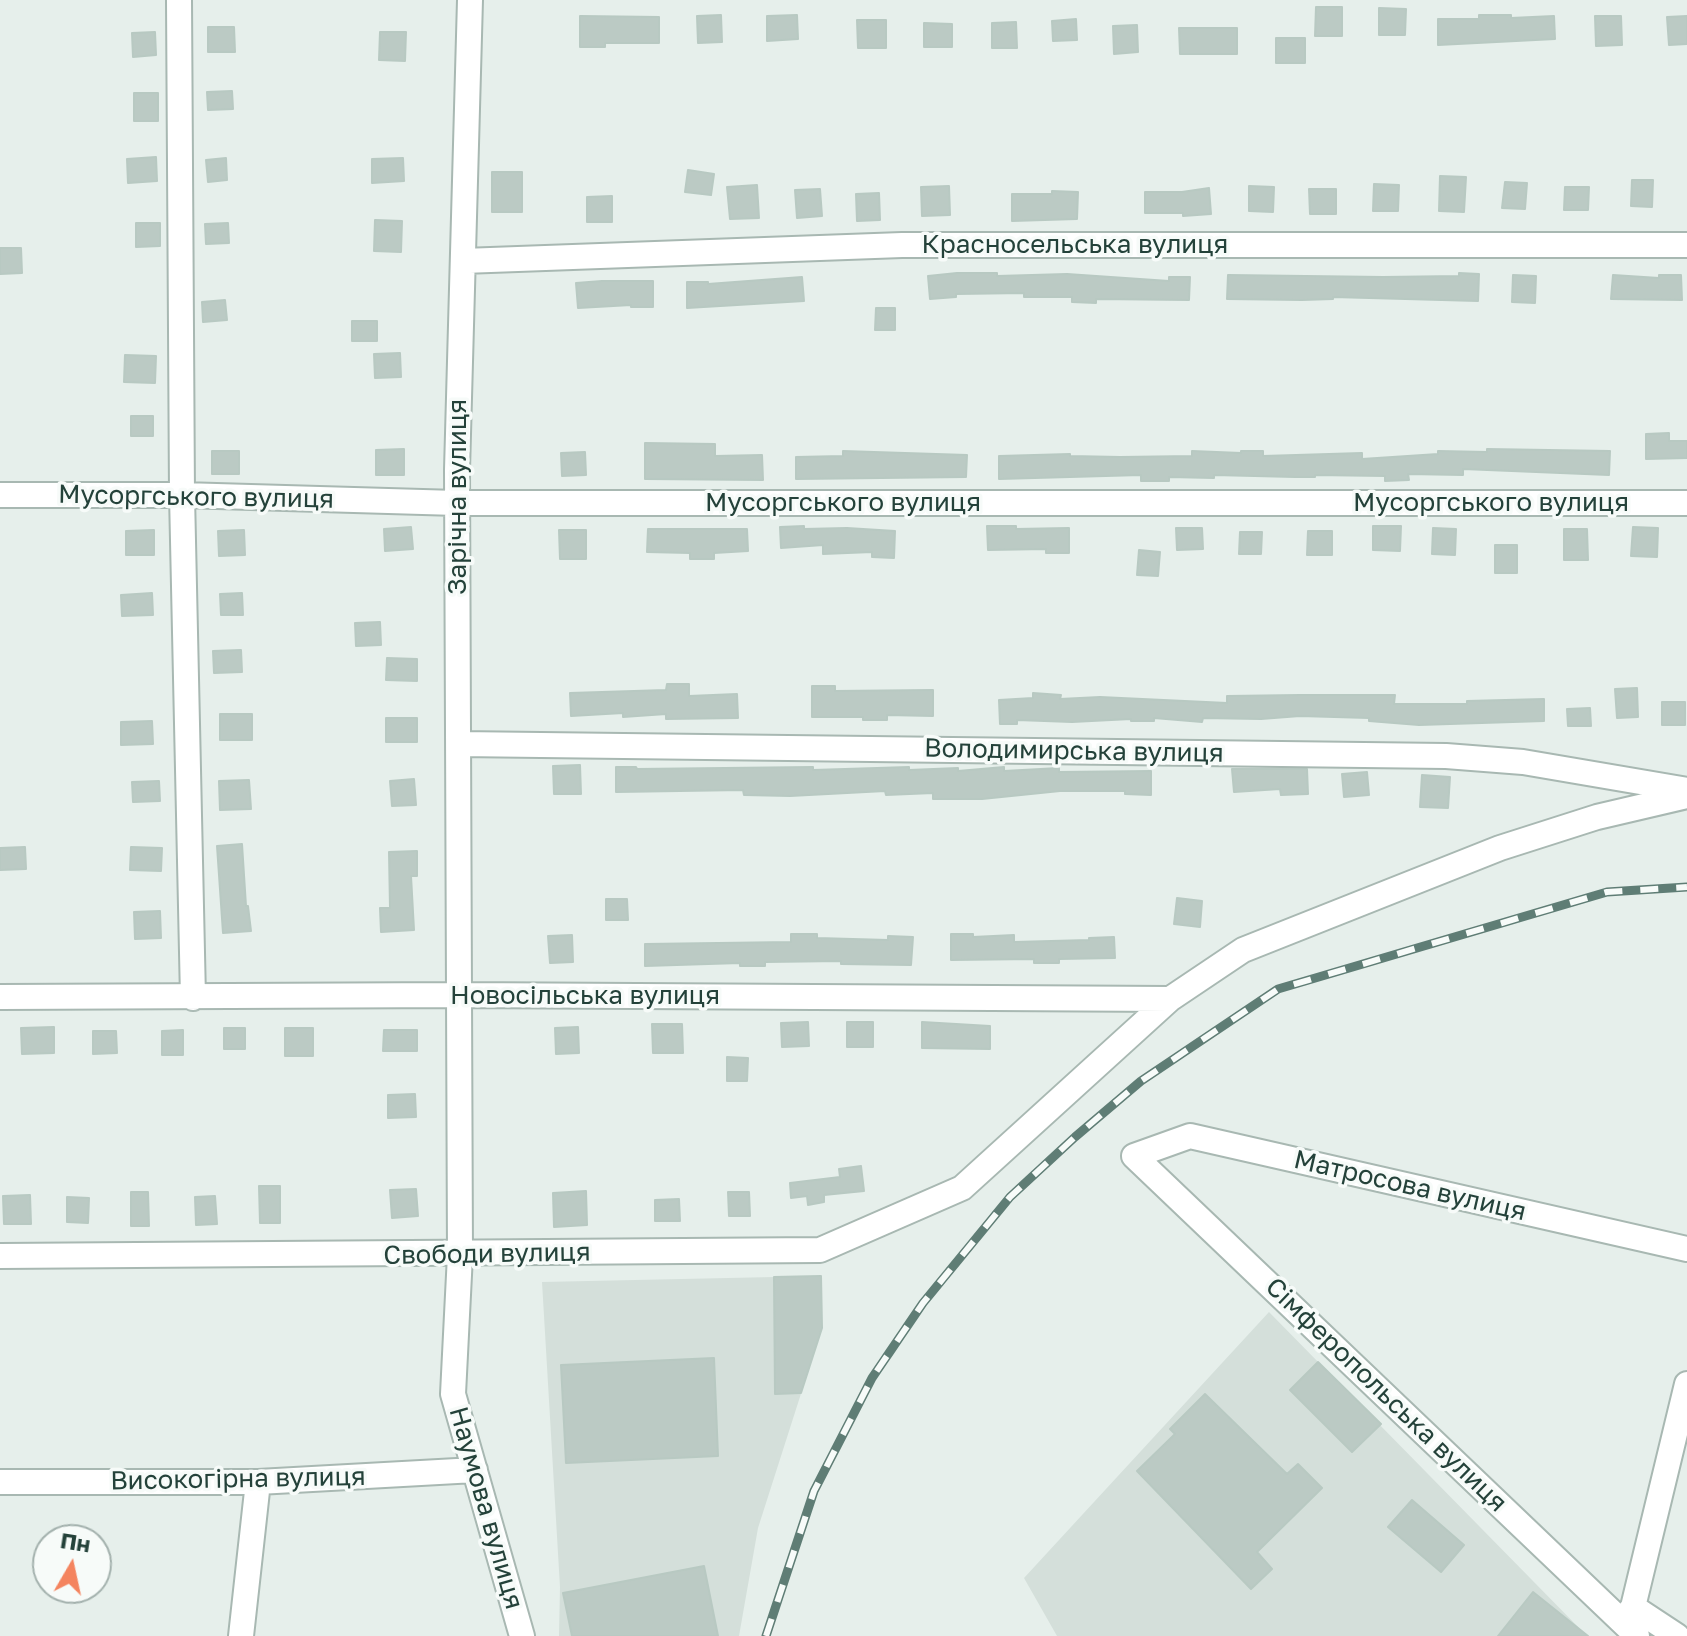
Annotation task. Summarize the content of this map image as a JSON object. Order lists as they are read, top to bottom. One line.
{"streets":{"street":["Красносельська вулиця","Мусоргського вулиця","Зарічна вулиця","Володимирська вулиця","Новосільська вулиця","Матросова вулиця","Свободи вулиця","Сімферопольська вулиця","Високогірна вулиця","Наумова вулиця"]},"crossings":[["Красносельська вулиця","Зарічна вулиця"],["Мусоргського вулиця","Зарічна вулиця"],["Зарічна вулиця","Володимирська вулиця"],["Зарічна вулиця","Новосільська вулиця"],["Зарічна вулиця","Наумова вулиця"],["Новосільська вулиця","Свободи вулиця"],["Новосільська вулиця","Наумова вулиця"],["Матросова вулиця","Сімферопольська вулиця"],["Свободи вулиця","Наумова вулиця"],["Високогірна вулиця","Наумова вулиця"]],"north":"top"}
